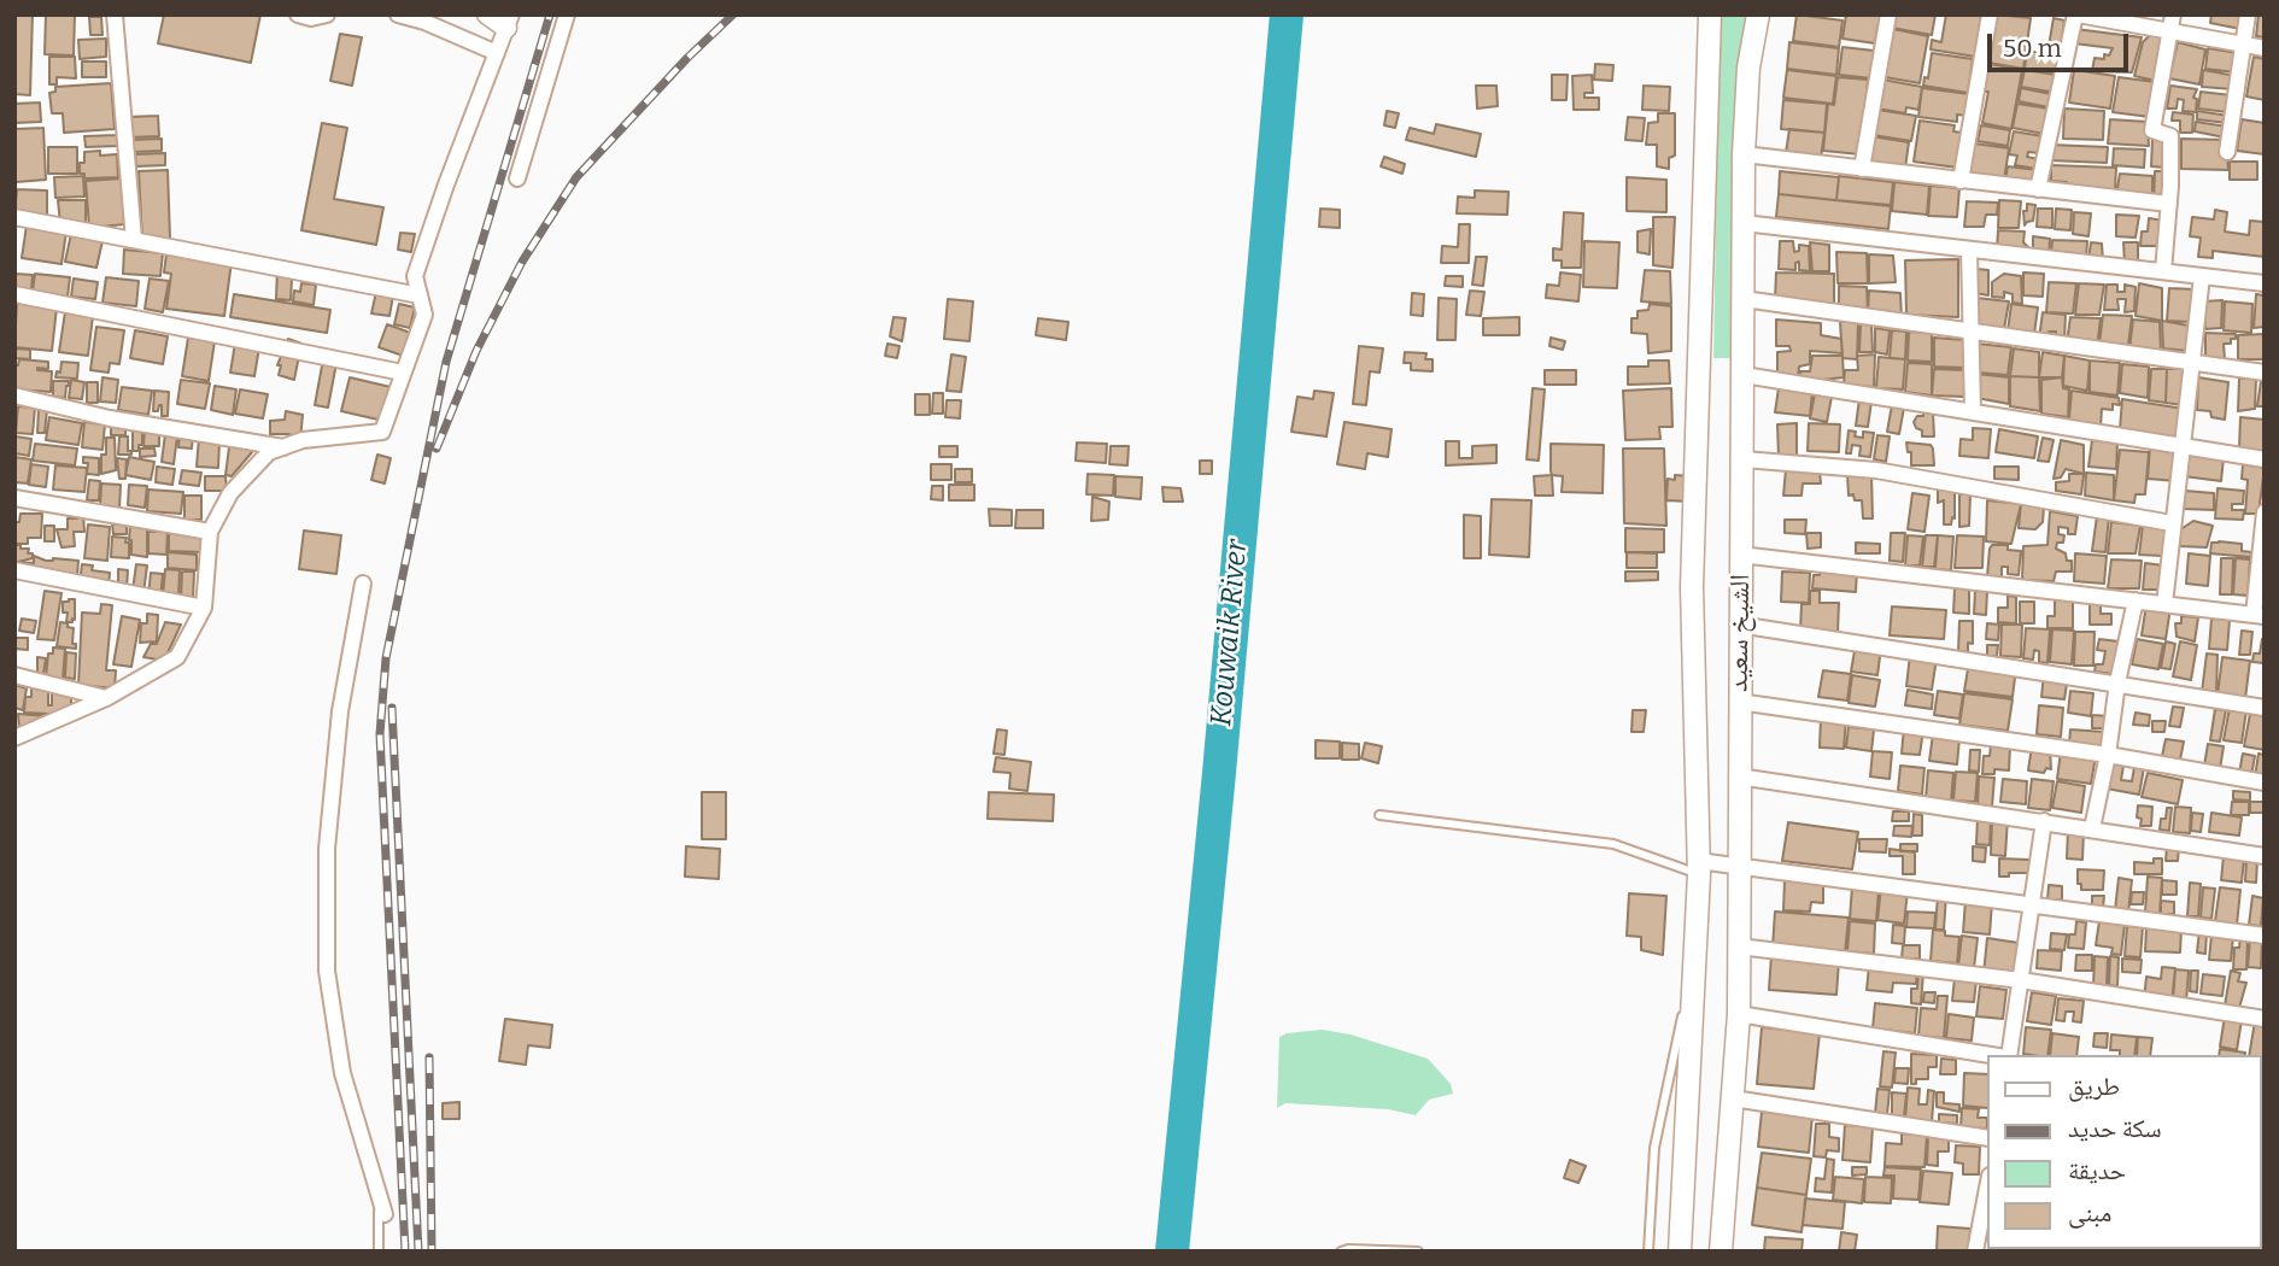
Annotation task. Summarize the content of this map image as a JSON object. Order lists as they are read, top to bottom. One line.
{"streets":{"main road":["الشيخ سعيد"]},"water":["Kouwaik River"],"legend":["طريق","سكة حديد","حديقة","مبنى"],"scale_bar":"50 m"}
